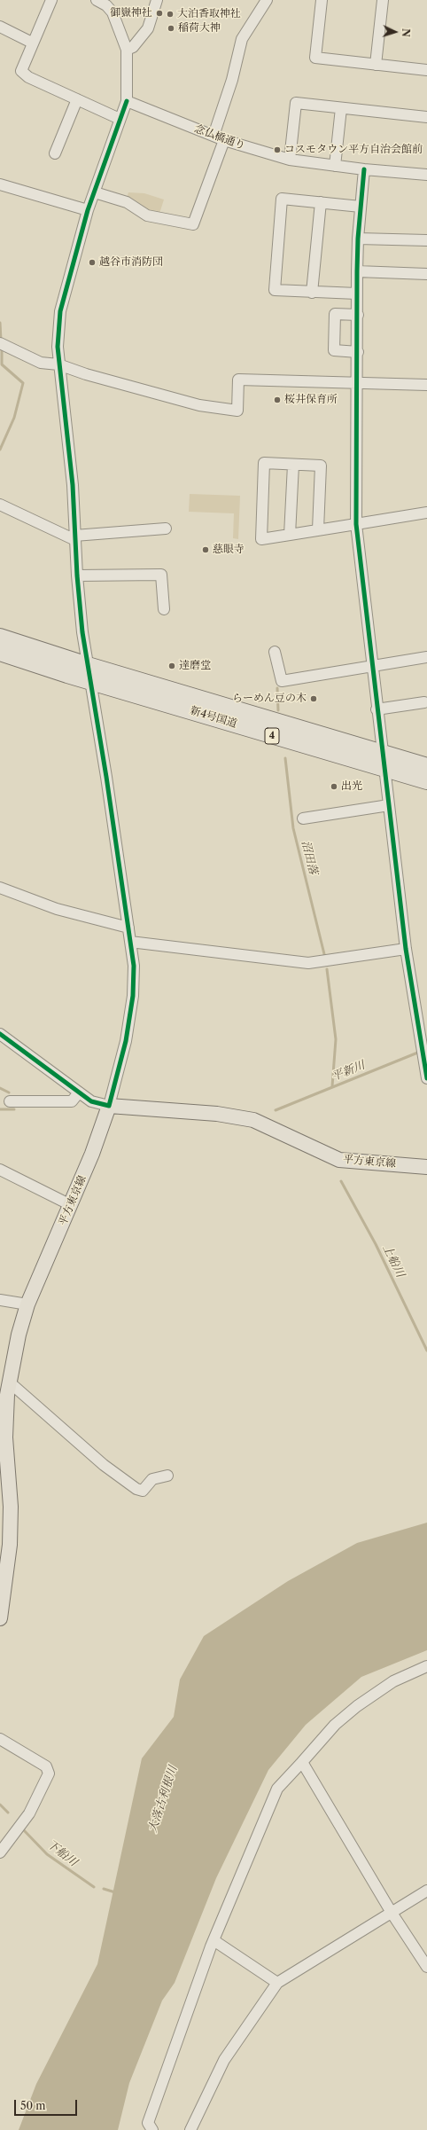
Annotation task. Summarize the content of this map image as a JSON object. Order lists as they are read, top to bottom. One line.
{"streets":{"highway":["新4号国道","4"],"main road":["平方東京線"],"street":["念仏橋通り"]},"water":["沼田落","平新川","上船川","大落古利根川","下船川"],"places":["御嶽神社","大泊香取神社","稲荷大神","コスモタウン平方自治会館前","越谷市消防団","桜井保育所","慈眼寺","達磨堂","らーめん豆の木","出光"],"scale_bar":"50 m","north":"right"}
